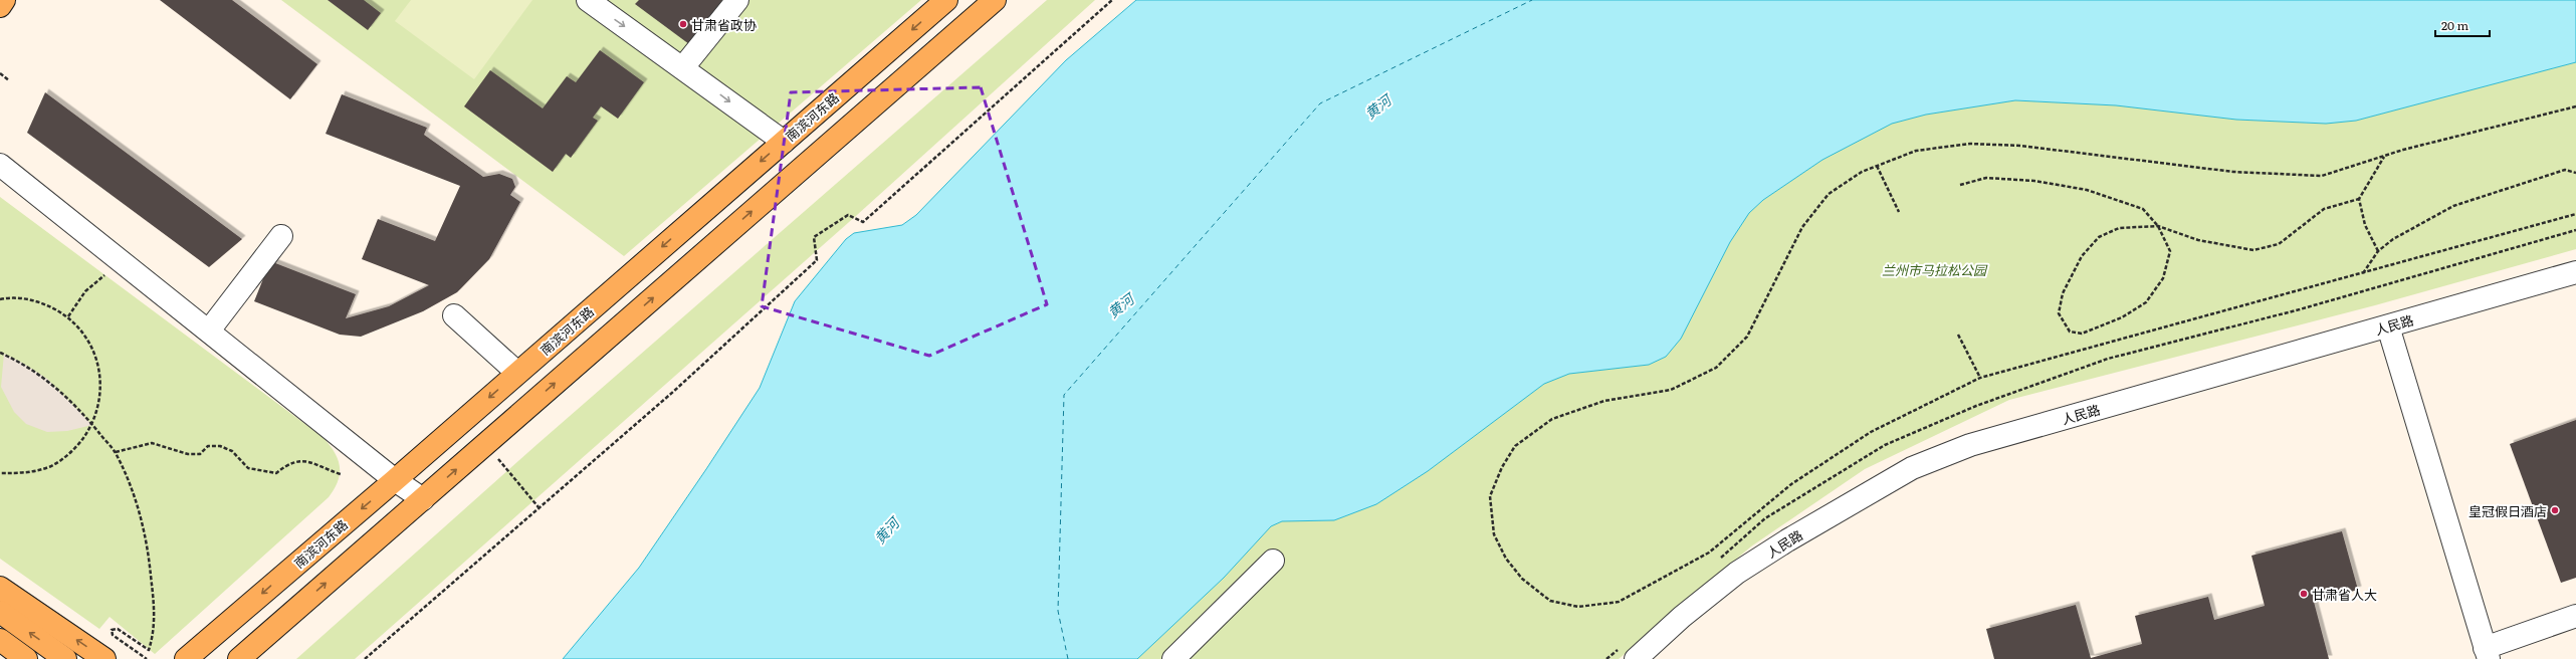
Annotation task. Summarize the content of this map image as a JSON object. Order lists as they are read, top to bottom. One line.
{"streets":{"main road":["南滨河东路"],"street":["人民路"]},"water":["黄河"],"parks":["兰州市马拉松公园"],"places":["甘肃省政协","皇冠假日酒店","甘肃省人大"],"scale_bar":"20 m"}
